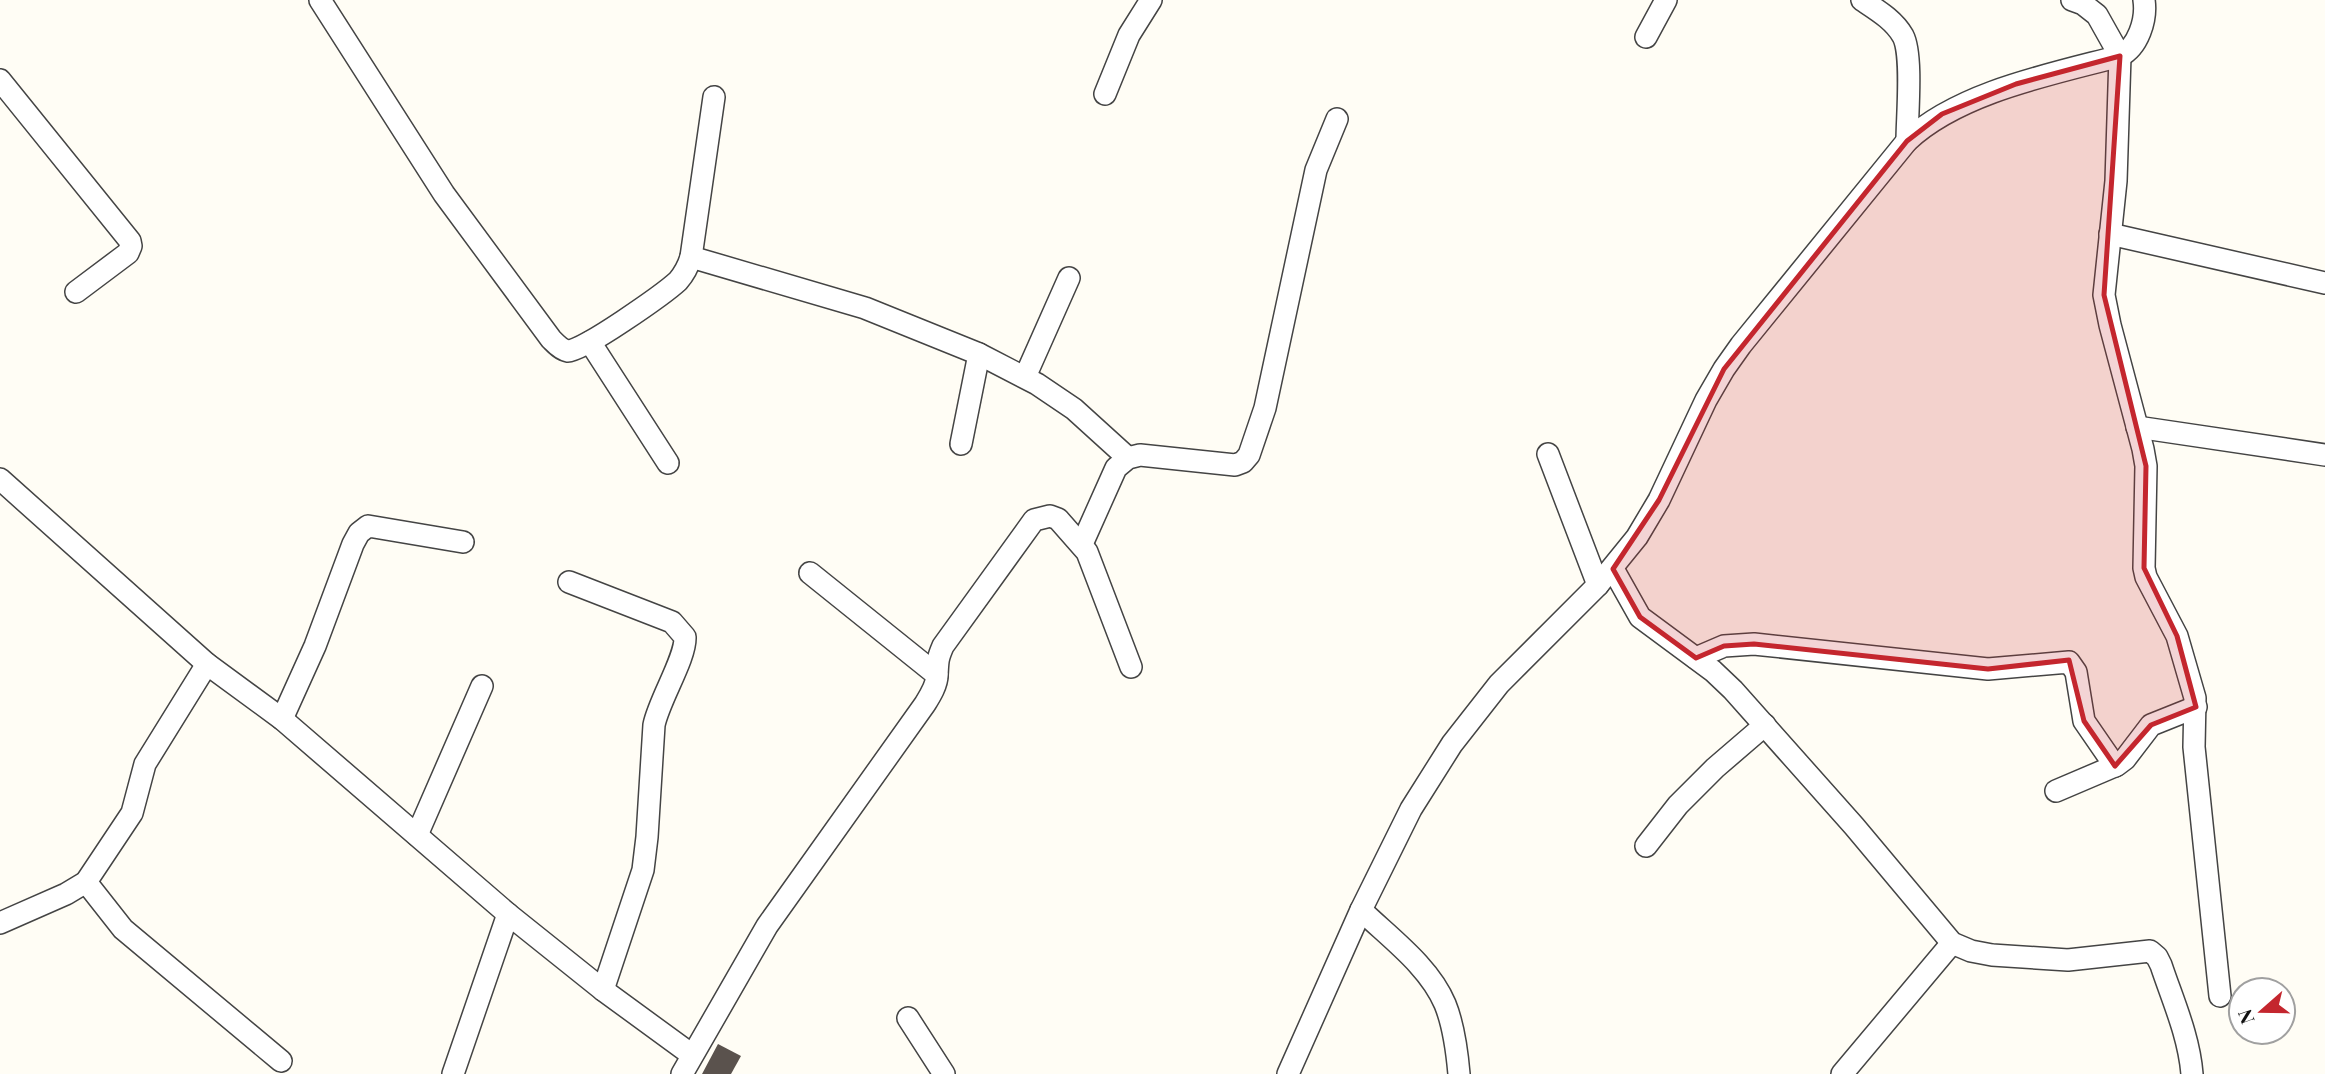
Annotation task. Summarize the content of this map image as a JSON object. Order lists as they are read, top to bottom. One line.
{"north":"left"}
